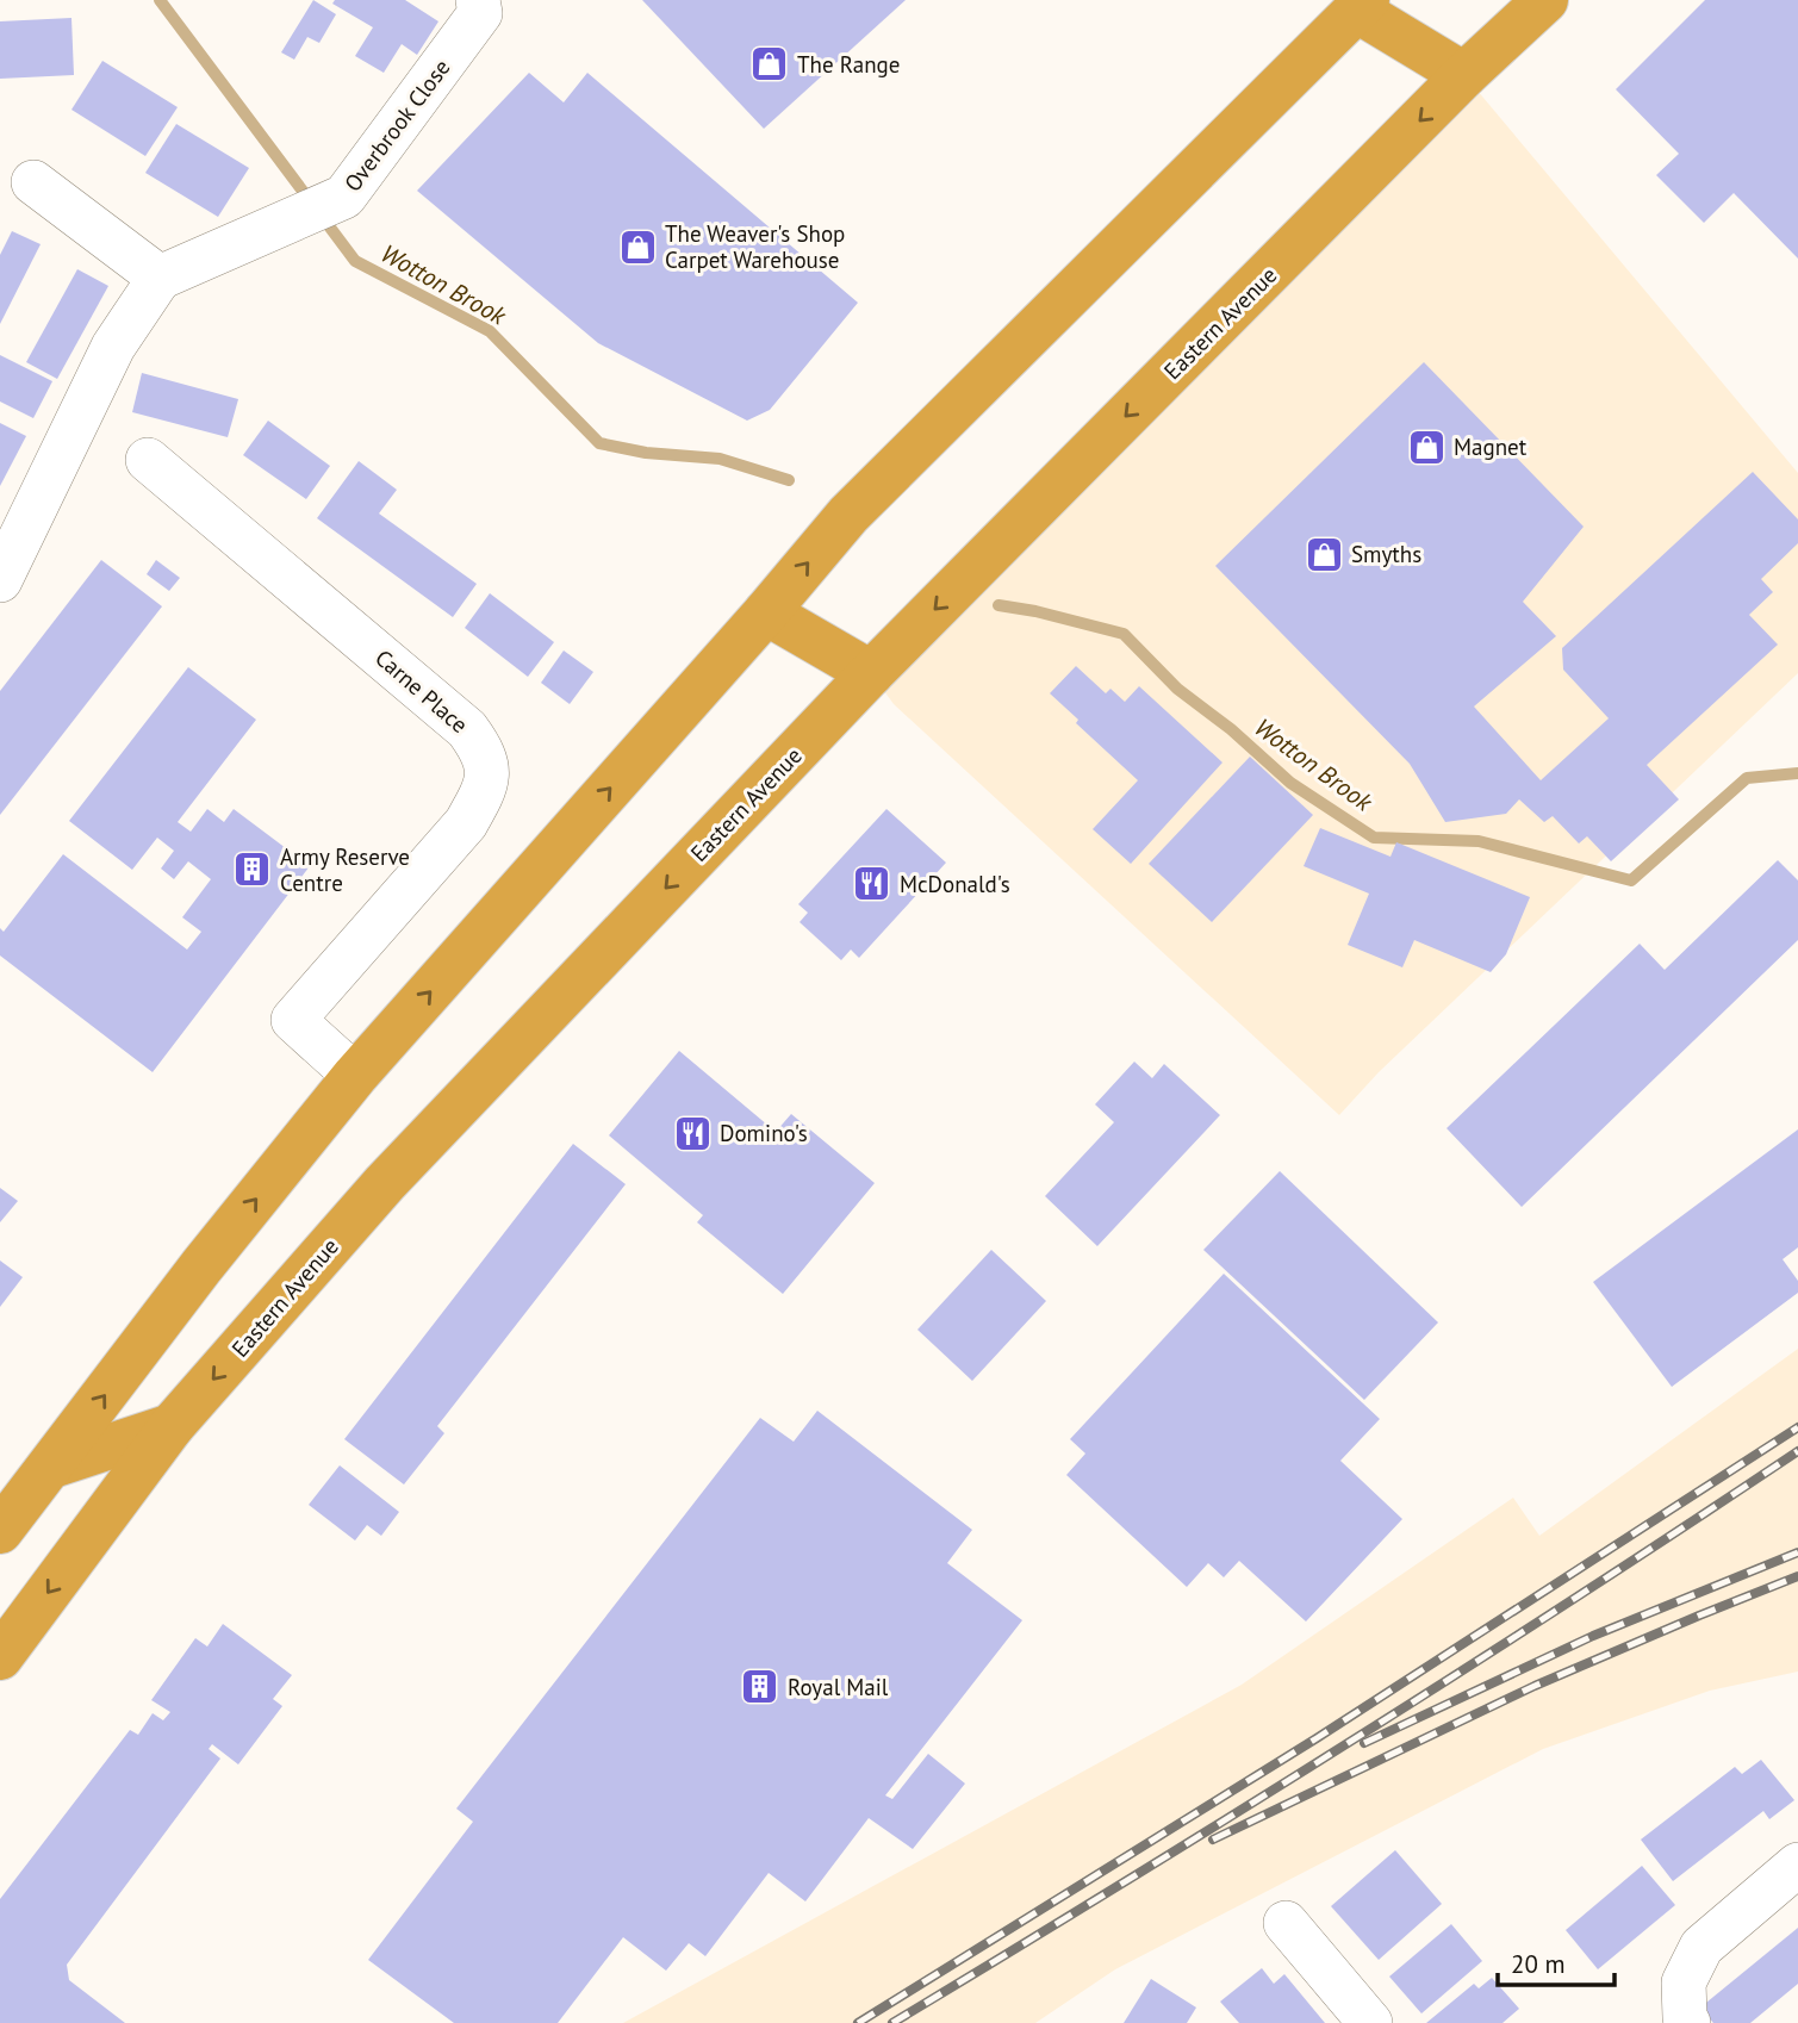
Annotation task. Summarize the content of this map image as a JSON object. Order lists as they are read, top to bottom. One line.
{"streets":{"highway":["Eastern Avenue"],"street":["Overbrook Close","Carne Place"]},"water":["Wotton Brook"],"places":{"shop":["The Range","The Weaver's Shop Carpet Warehouse","Magnet","Smyths"],"building":["Army Reserve Centre","Royal Mail"],"restaurant":["McDonald's","Domino's"]},"scale_bar":"20 m"}
